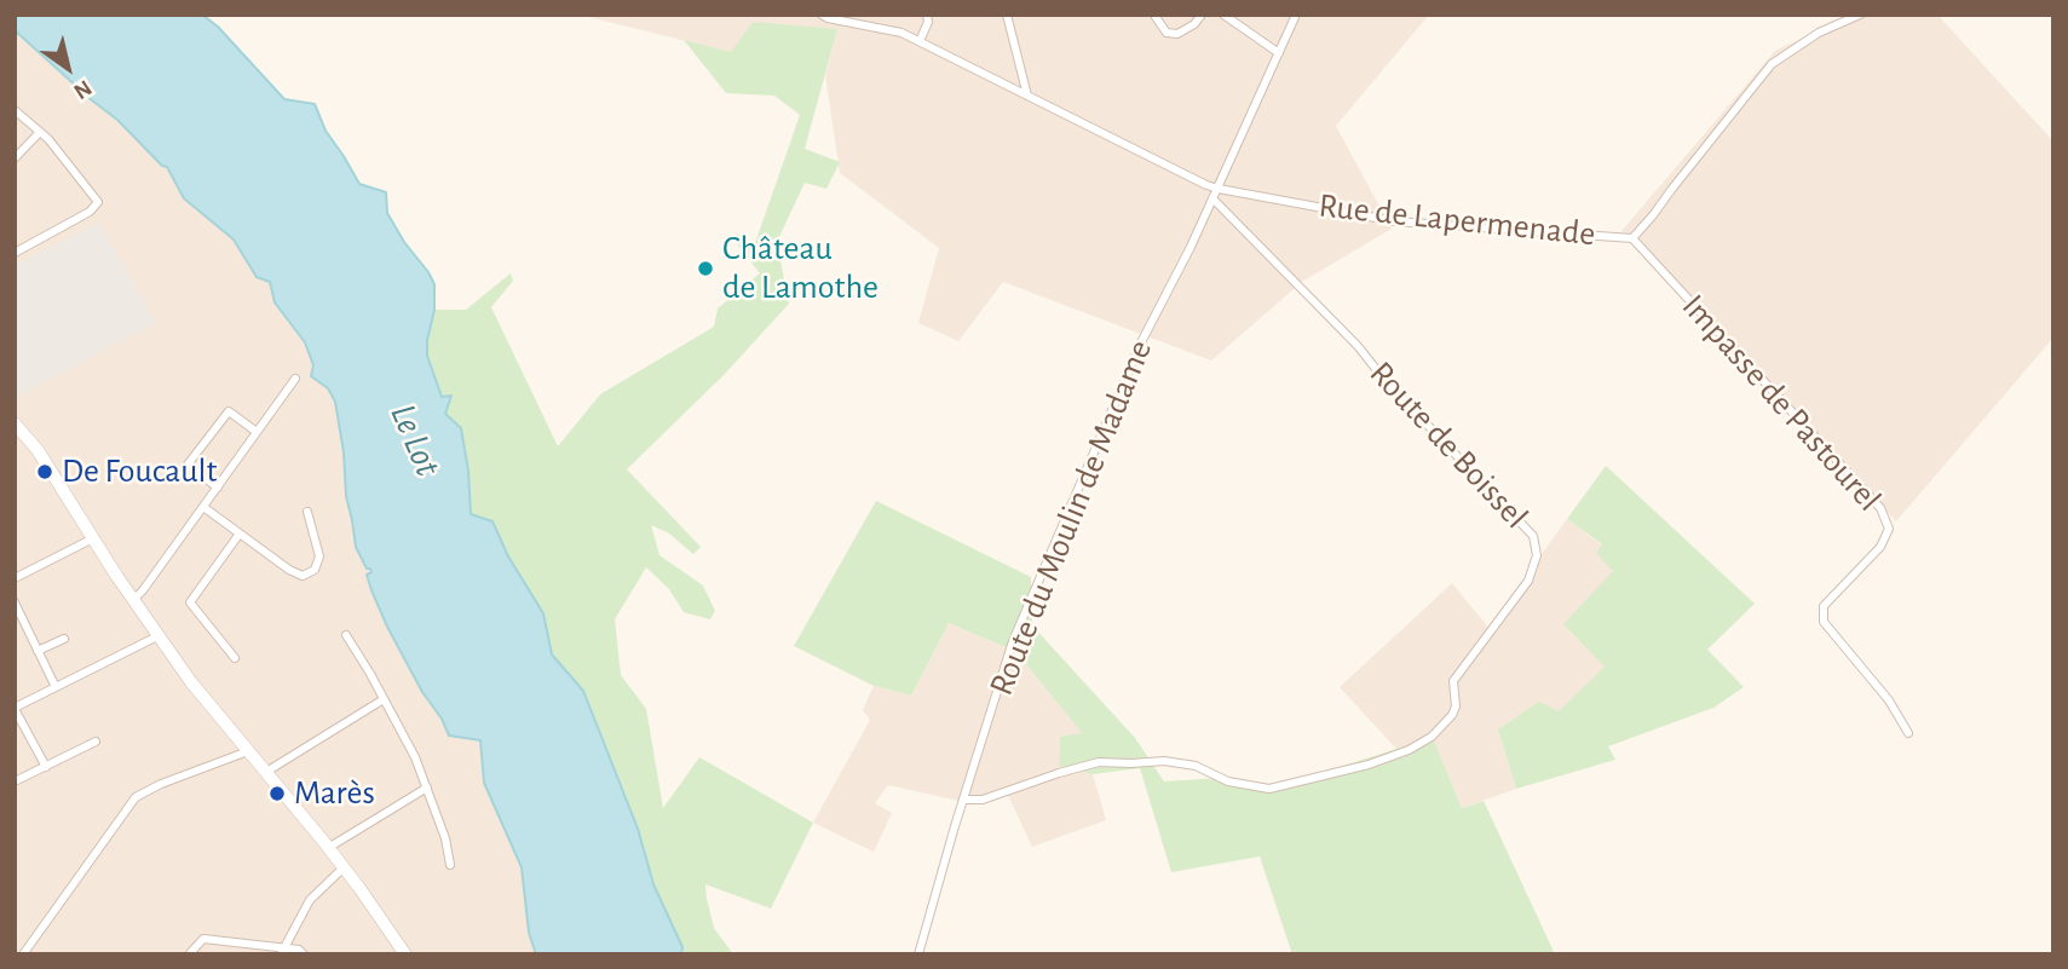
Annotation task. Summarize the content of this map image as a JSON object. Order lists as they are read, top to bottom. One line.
{"streets":{"street":["Rue de Lapermenade","Impasse de Pastourel","Route de Boissel","Route du Moulin de Madame"]},"crossings":[["Rue de Lapermenade","Impasse de Pastourel"],["Rue de Lapermenade","Route du Moulin de Madame"],["Route de Boissel","Route du Moulin de Madame"]],"water":["Le Lot"],"places":["Château de Lamothe","De Foucault","Marès"],"north":"bottom right"}
